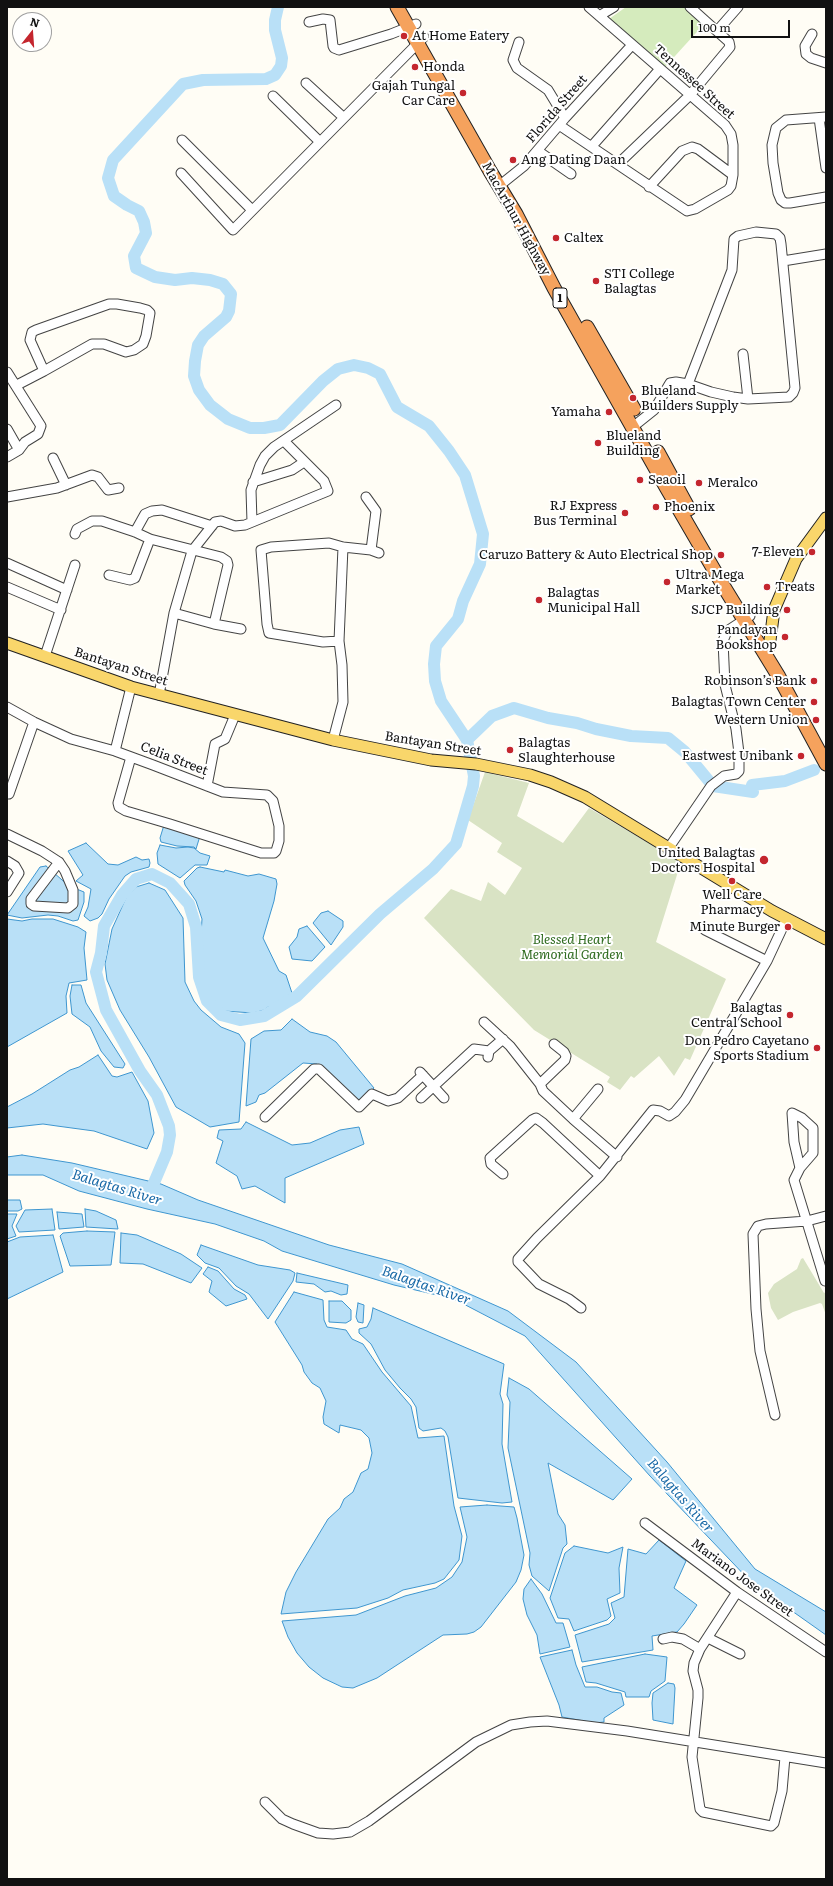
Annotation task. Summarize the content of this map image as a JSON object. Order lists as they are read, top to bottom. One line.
{"streets":{"highway":["MacArthur Highway","1"],"main road":["Bantayan Street"],"street":["Tennessee Street","Florida Street","Celia Street","Mariano Jose Street"]},"crossings":[["Tennessee Street","Florida Street"],["Florida Street","MacArthur Highway"]],"water":["Balagtas River"],"parks":["Blessed Heart Memorial Garden"],"places":["At Home Eatery","Honda","Gajah Tungal Car Care","Ang Dating Daan","Caltex","STI College Balagtas","Blueland Builders Supply","Yamaha","Blueland Building","Seaoil","Meralco","Phoenix","RJ Express Bus Terminal","7-Eleven","Caruzo Battery & Auto Electrical Shop","Ultra Mega Market","Treats","Balagtas Municipal Hall","SJCP Building","Pandayan Bookshop","Robinson’s Bank","Balagtas Town Center","Western Union","Balagtas Slaughterhouse","Eastwest Unibank","United Balagtas Doctors Hospital","Well Care Pharmacy","Minute Burger","Balagtas Central School","Don Pedro Cayetano Sports Stadium"],"scale_bar":"100 m","north":"top"}
